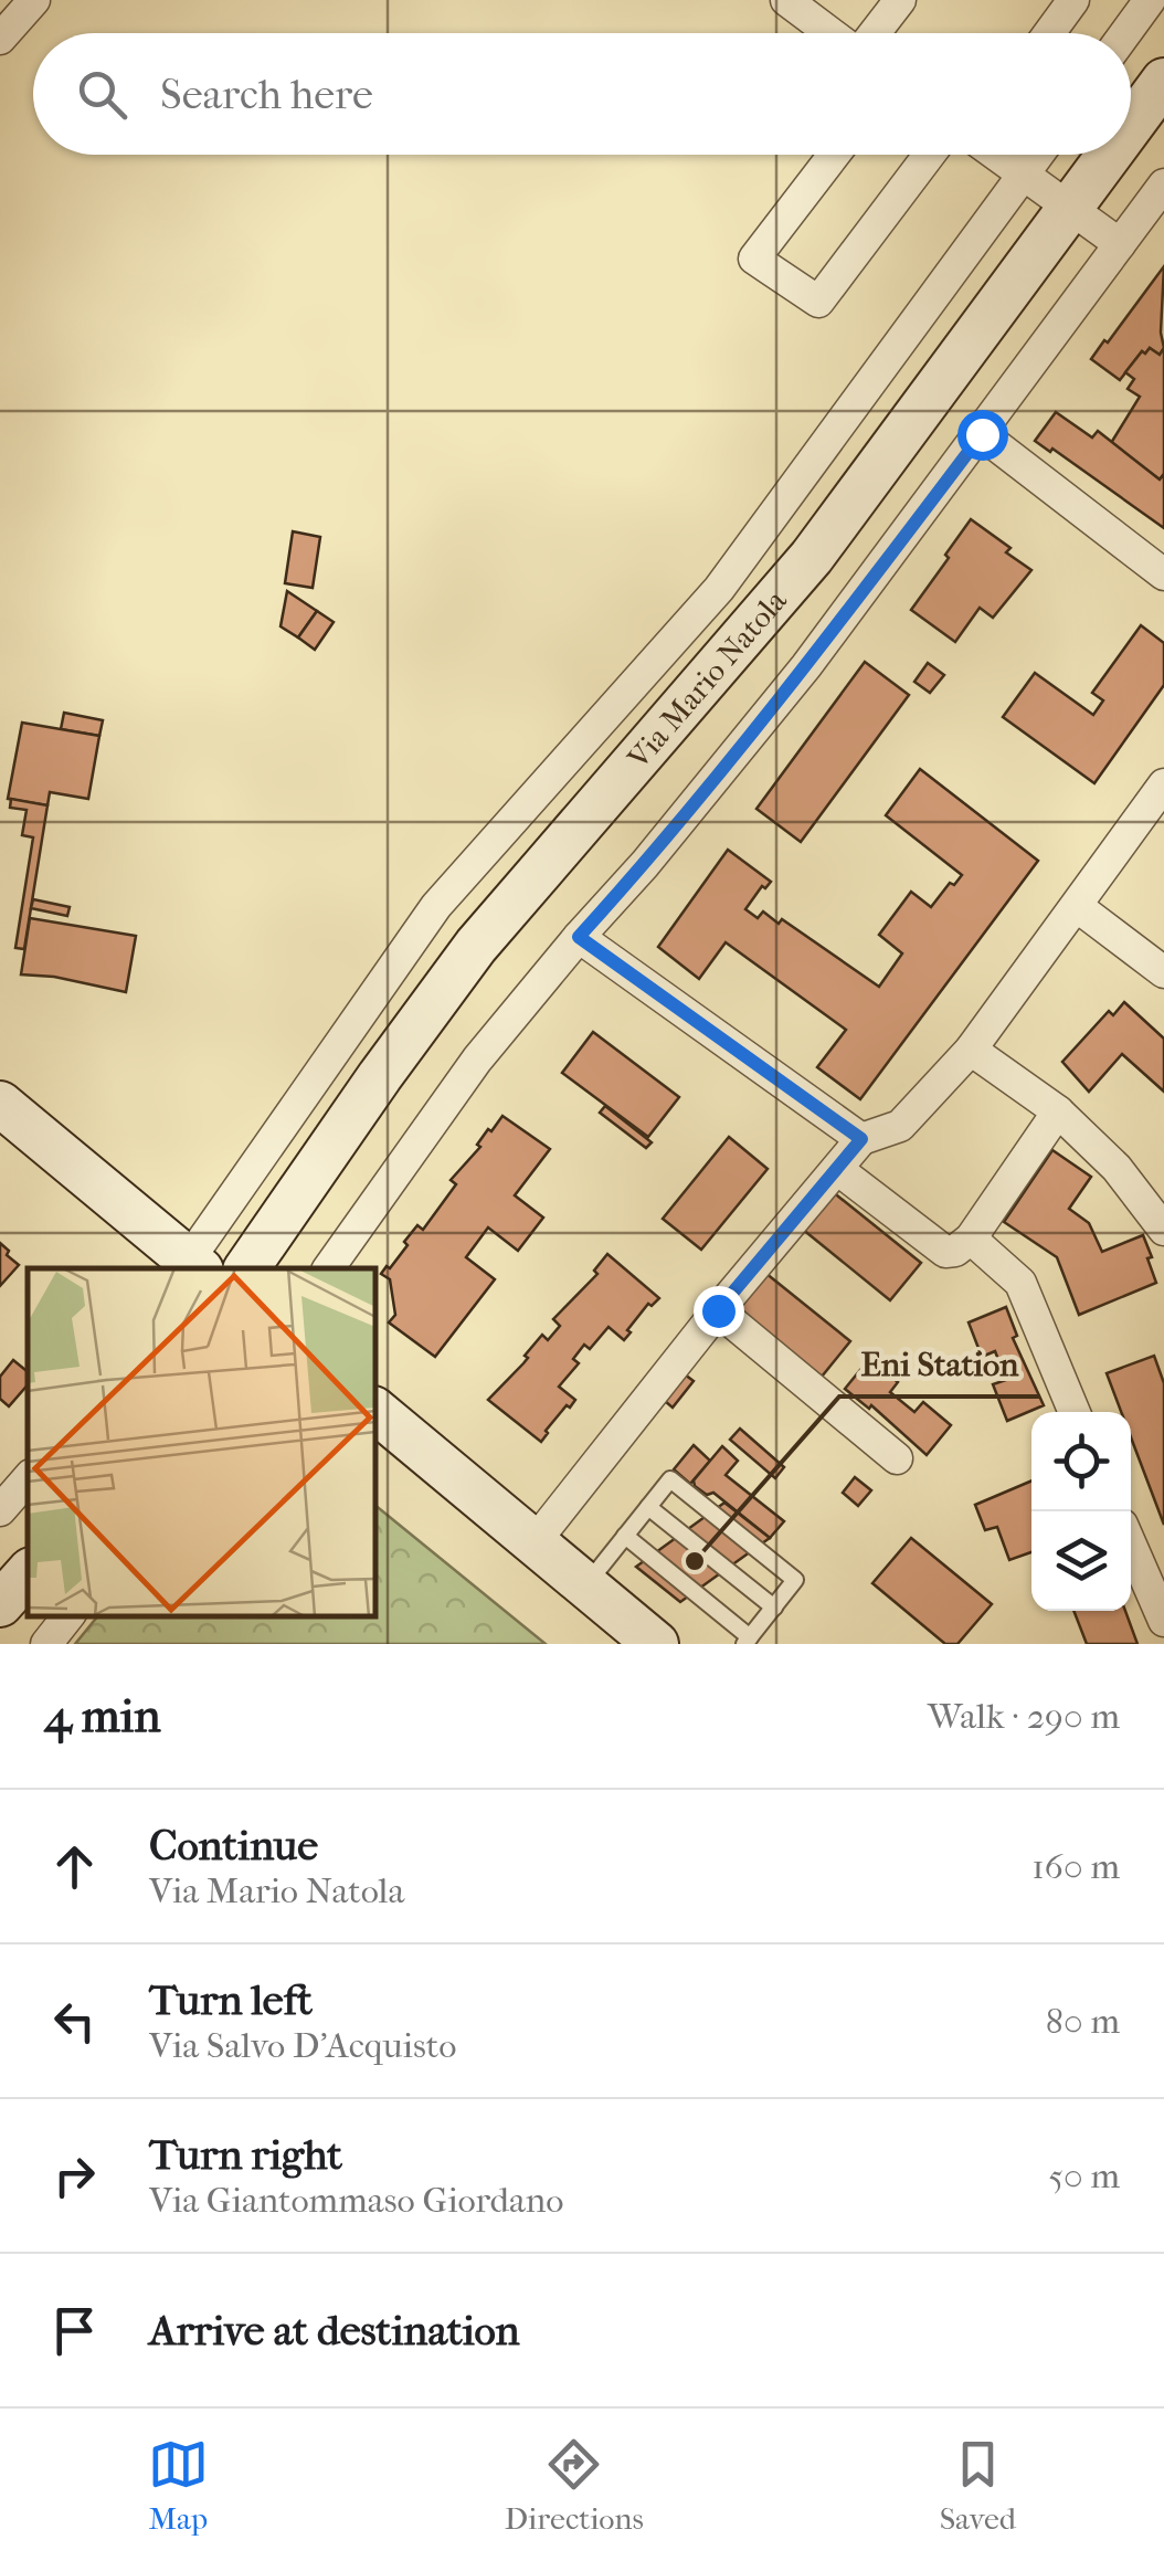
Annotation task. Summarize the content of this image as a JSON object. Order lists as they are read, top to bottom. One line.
{"streets":{"street":["Via Mario Natola"]},"places":["Eni Station"],"page":{"search":"Search here","heading":["4 min","Walk · 290 m"],"list":[["Continue","Via Mario Natola","160 m"],["Turn left","Via Salvo D'Acquisto","80 m"],["Turn right","Via Giantommaso Giordano","50 m"],"Arrive at destination"],"nav":["Map","Directions","Saved"]}}
